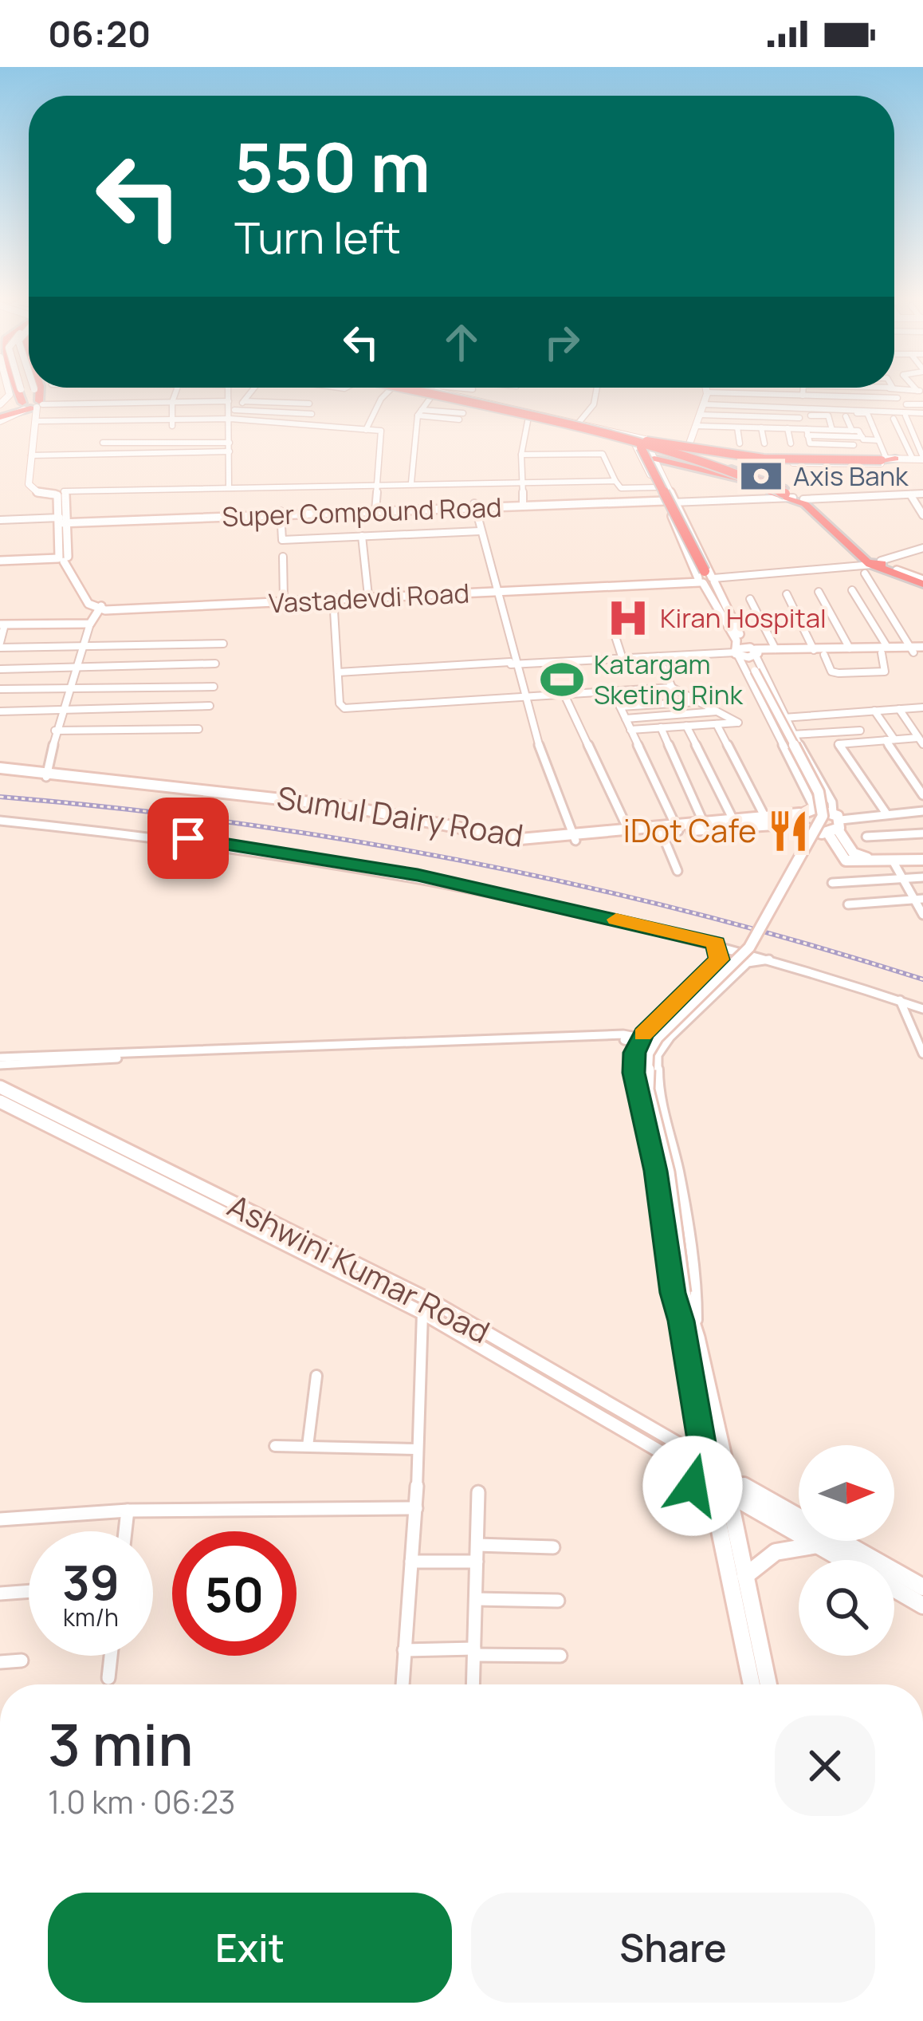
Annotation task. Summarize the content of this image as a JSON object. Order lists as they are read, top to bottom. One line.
{"streets":{"street":["Super Compound Road","Vastadevdi Road","Ashwini Kumar Road"]},"places":{"bank":["Axis Bank"],"hospital":["Kiran Hospital"],"sports":["Katargam Sketing Rink"],"restaurant":["iDot Cafe"]},"north":"right","page":{"status":"06:20","turn":["550 m","Turn left"],"speed":"39 km/h","limit":"50","heading":["3 min","1.0 km · 06:23"],"buttons":["Exit","Share"]}}
